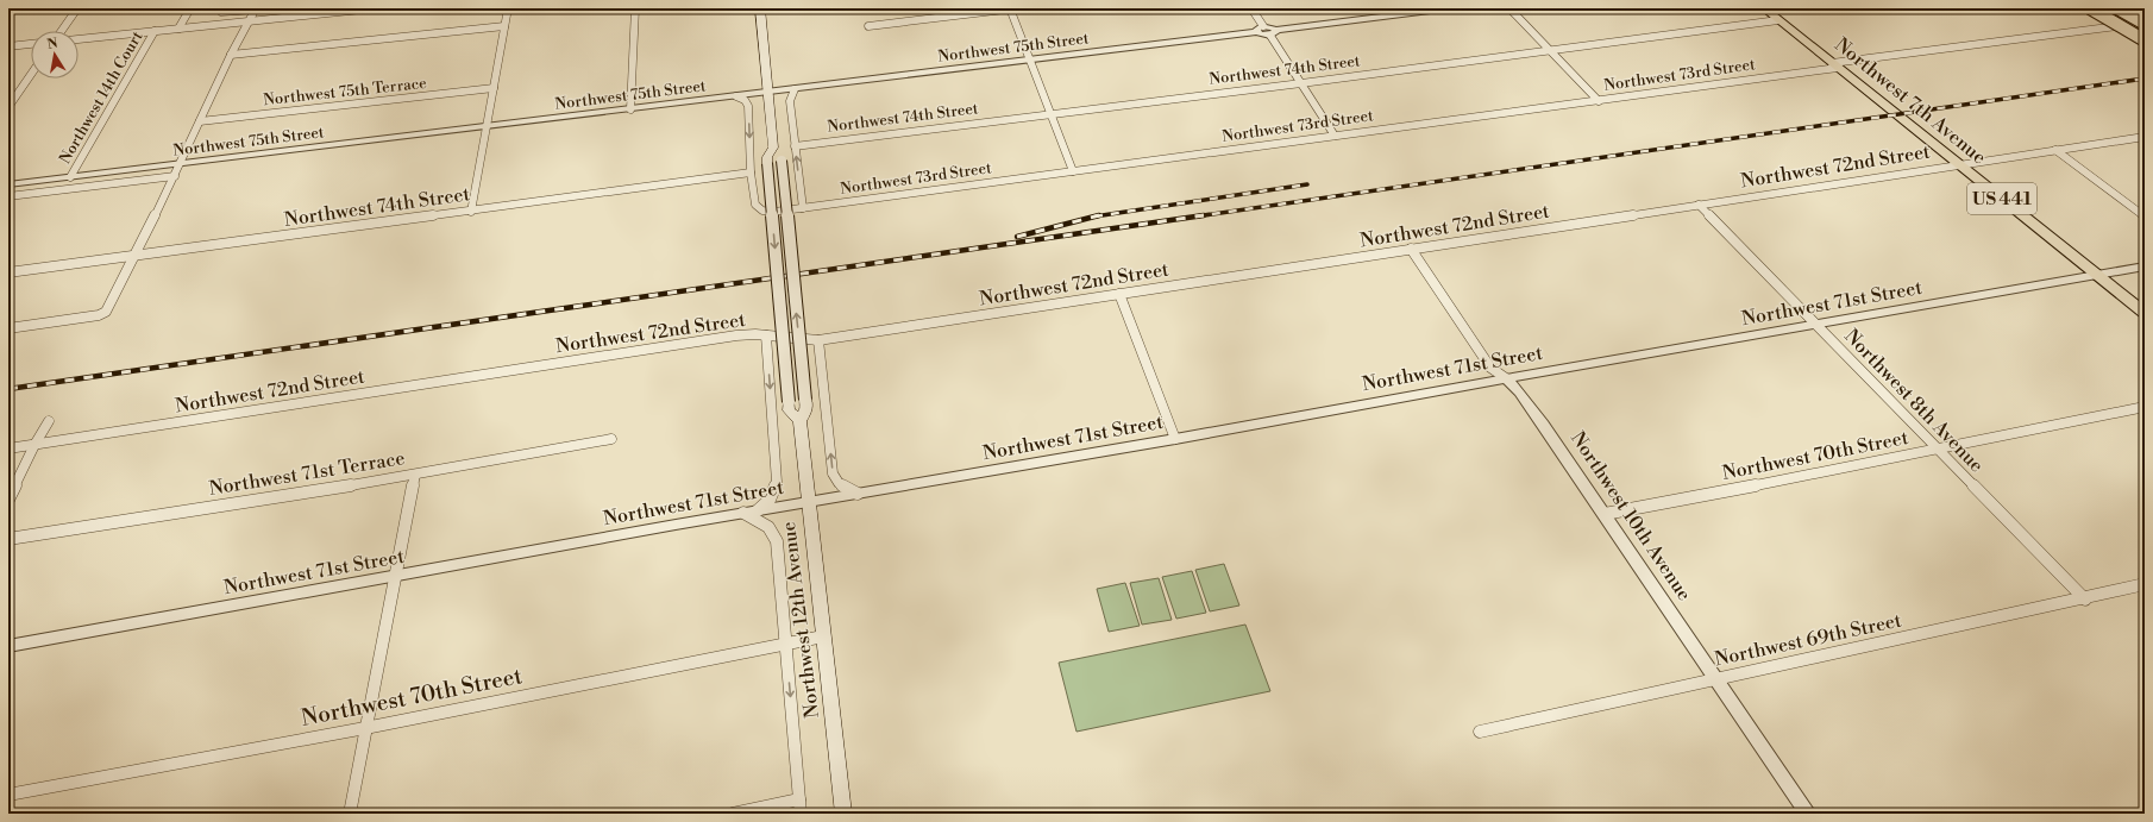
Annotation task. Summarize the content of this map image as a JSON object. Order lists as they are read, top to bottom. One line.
{"streets":{"main road":["Northwest 7th Avenue","US 441","Northwest 12th Avenue"],"street":["Northwest 75th Street","Northwest 74th Street","Northwest 73rd Street","Northwest 75th Terrace","Northwest 14th Court","Northwest 72nd Street","Northwest 71st Street","Northwest 8th Avenue","Northwest 70th Street","Northwest 71st Terrace","Northwest 10th Avenue","Northwest 69th Street"]},"crossings":[["Northwest 75th Street","Northwest 14th Court"],["Northwest 75th Street","Northwest 12th Avenue"],["Northwest 74th Street","Northwest 73rd Street"],["Northwest 74th Street","Northwest 7th Avenue"],["Northwest 73rd Street","Northwest 7th Avenue"],["Northwest 7th Avenue","Northwest 72nd Street"],["Northwest 7th Avenue","Northwest 71st Street"],["Northwest 72nd Street","Northwest 8th Avenue"],["Northwest 72nd Street","Northwest 10th Avenue"],["Northwest 72nd Street","Northwest 12th Avenue"],["Northwest 71st Street","Northwest 8th Avenue"],["Northwest 71st Street","Northwest 10th Avenue"],["Northwest 71st Street","Northwest 12th Avenue"],["Northwest 8th Avenue","Northwest 70th Street"],["Northwest 8th Avenue","Northwest 69th Street"],["Northwest 70th Street","Northwest 10th Avenue"],["Northwest 70th Street","Northwest 12th Avenue"],["Northwest 10th Avenue","Northwest 69th Street"]],"north":"top"}
